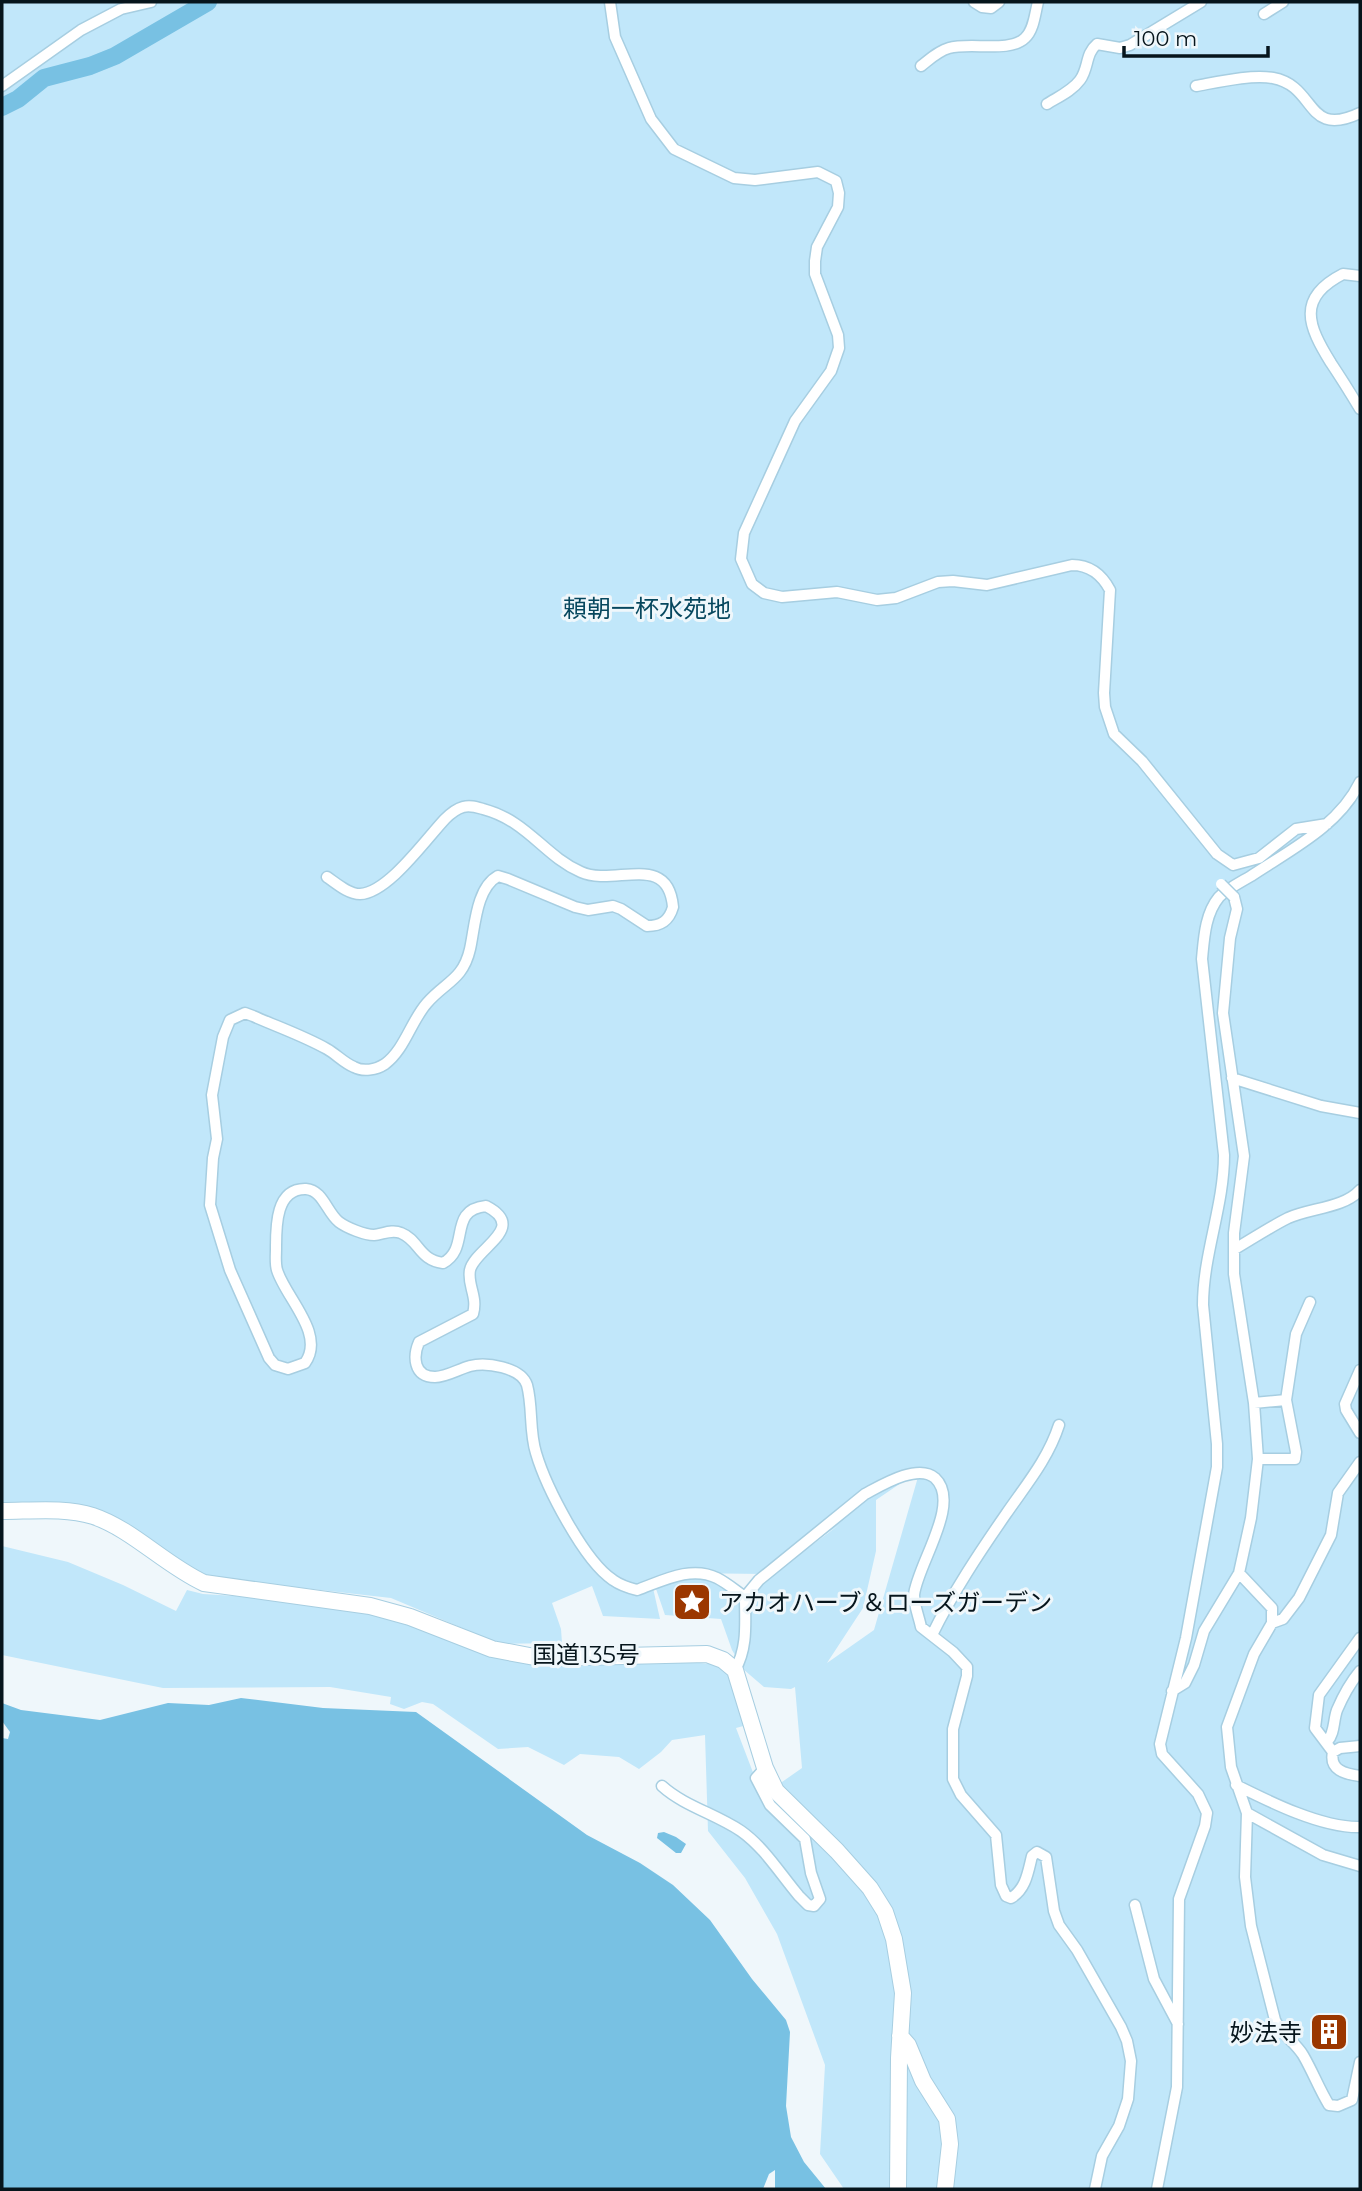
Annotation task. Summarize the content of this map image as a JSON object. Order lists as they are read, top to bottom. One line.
{"streets":{"highway":["国道135号"]},"parks":["頼朝一杯水苑地"],"places":{"place":["アカオハーブ＆ローズガーデン"],"building":["妙法寺"]},"scale_bar":"100 m"}
